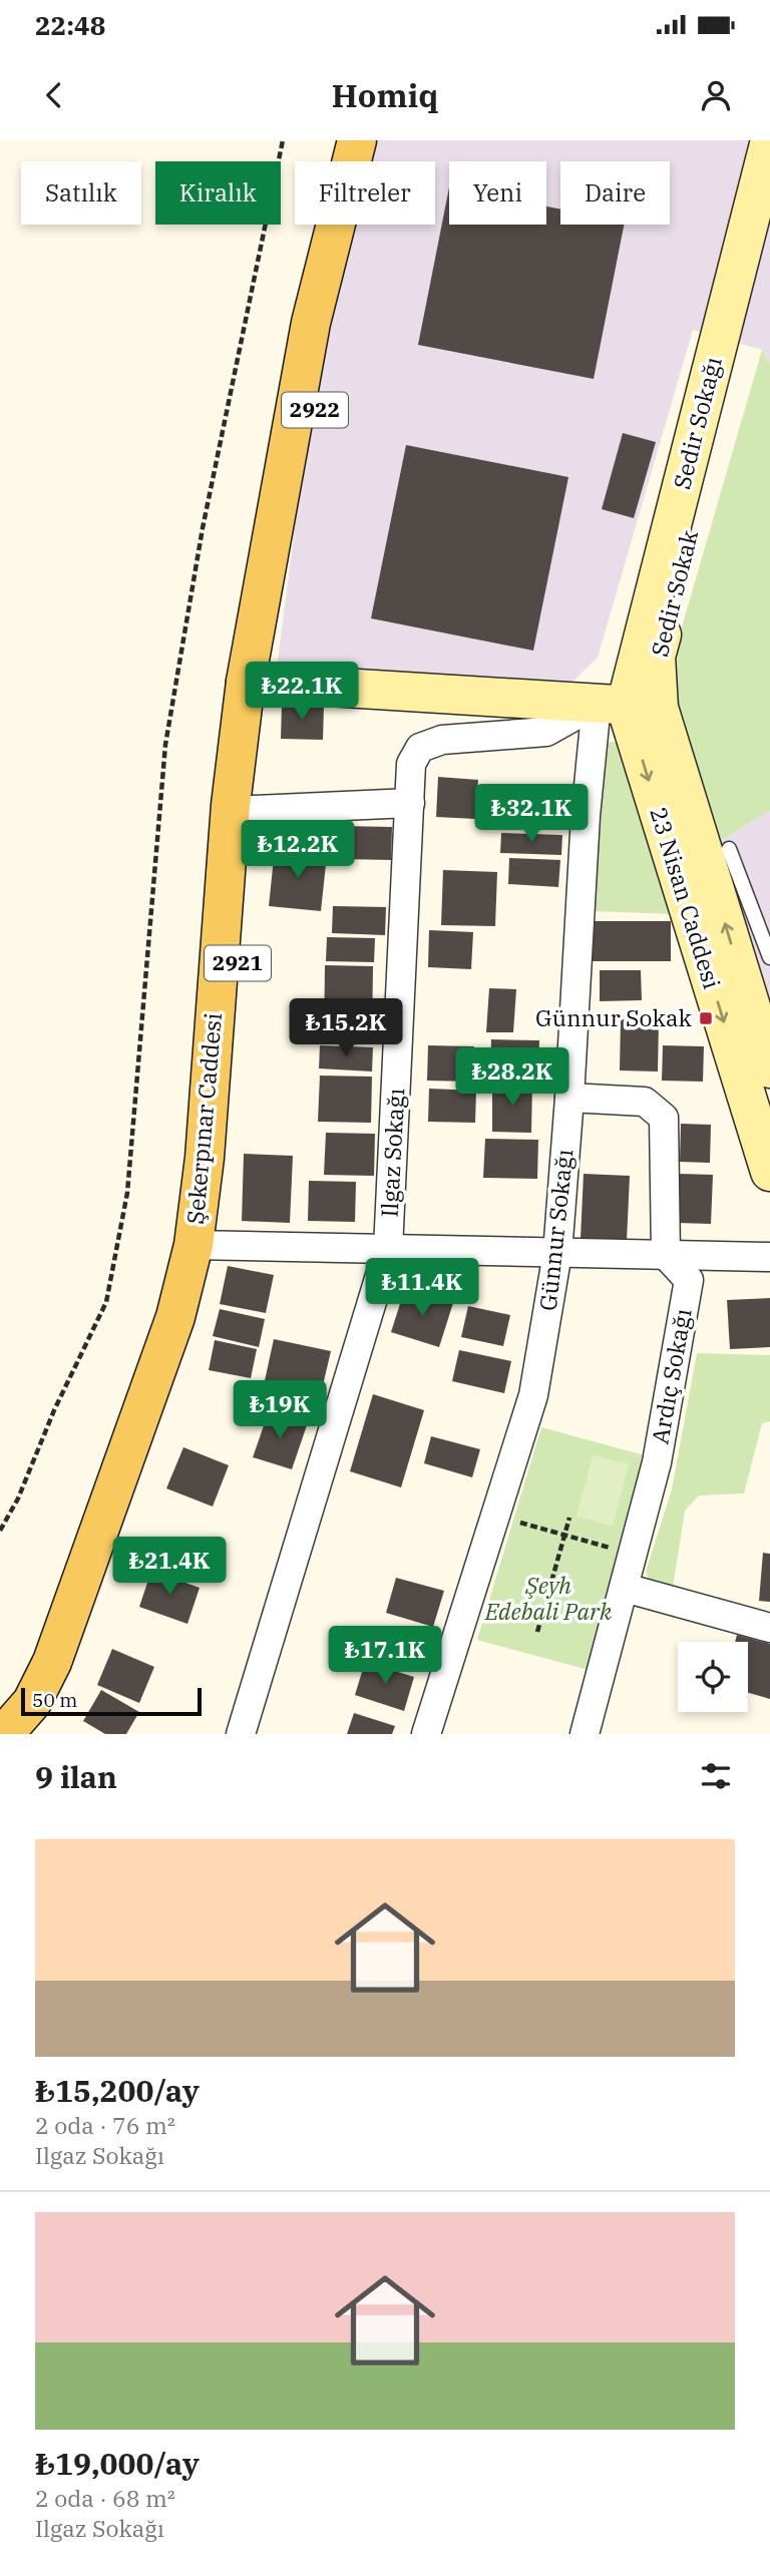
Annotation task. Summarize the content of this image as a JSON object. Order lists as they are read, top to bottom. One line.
{"streets":{"main road":["2922","2921","Şekerpınar Caddesi"],"street":["Sedir Sokağı","Sedir Sokak","23 Nisan Caddesi","Ilgaz Sokağı","Günnur Sokağı","Ardıç Sokağı"]},"crossings":[["2922","Şekerpınar Caddesi"],["Sedir Sokağı","Sedir Sokak"],["Sedir Sokağı","23 Nisan Caddesi"],["Sedir Sokağı","Ilgaz Sokağı"],["Sedir Sokağı","Günnur Sokağı"],["Sedir Sokak","23 Nisan Caddesi"],["Sedir Sokak","Ilgaz Sokağı"],["Sedir Sokak","Günnur Sokağı"],["23 Nisan Caddesi","Ilgaz Sokağı"],["23 Nisan Caddesi","Günnur Sokağı"],["Ilgaz Sokağı","Günnur Sokağı"]],"parks":["Şeyh Edebali Park"],"places":{"transit":["Günnur Sokak"]},"scale_bar":"50 m","page":{"status":"22:48","header":"Homiq","chip":["Satılık","Kiralık","Filtreler","Yeni","Daire"],"price":["₺22.1K","₺32.1K","₺12.2K","₺15.2K","₺28.2K","₺11.4K","₺19K","₺21.4K","₺17.1K"],"scale":"50 m","heading":"9 ilan","list":[{"name":"₺15,200/ay","note":"2 oda · 76 m² · Ilgaz Sokağı"},{"name":"₺19,000/ay","note":"2 oda · 68 m² · Ilgaz Sokağı"}]}}
